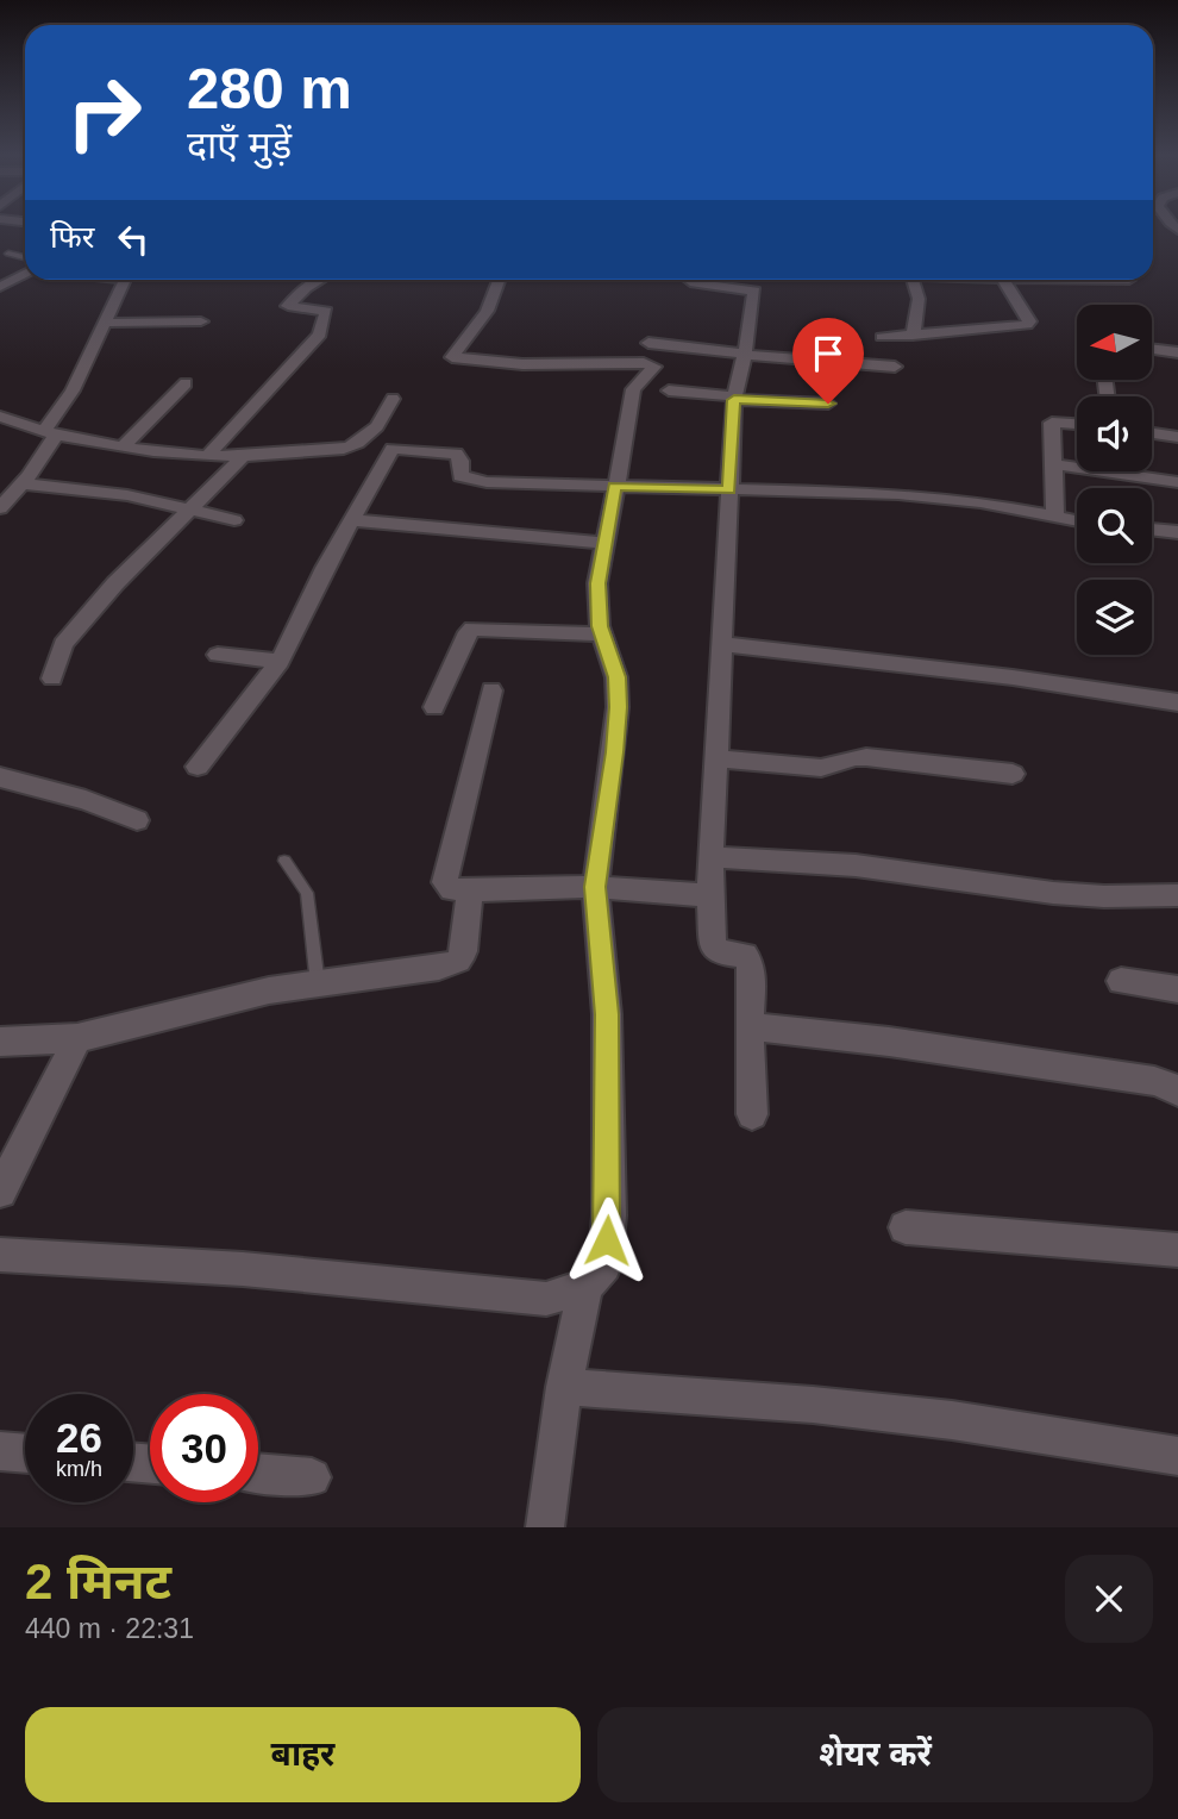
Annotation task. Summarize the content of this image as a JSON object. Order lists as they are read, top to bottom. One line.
{"north":"left","page":{"turn":["280 m","दाएँ मुड़ें"],"then":"फिर","speed":"26 km/h","limit":"30","heading":["2 मिनट","440 m · 22:31"],"buttons":["बाहर","शेयर करें"]}}
